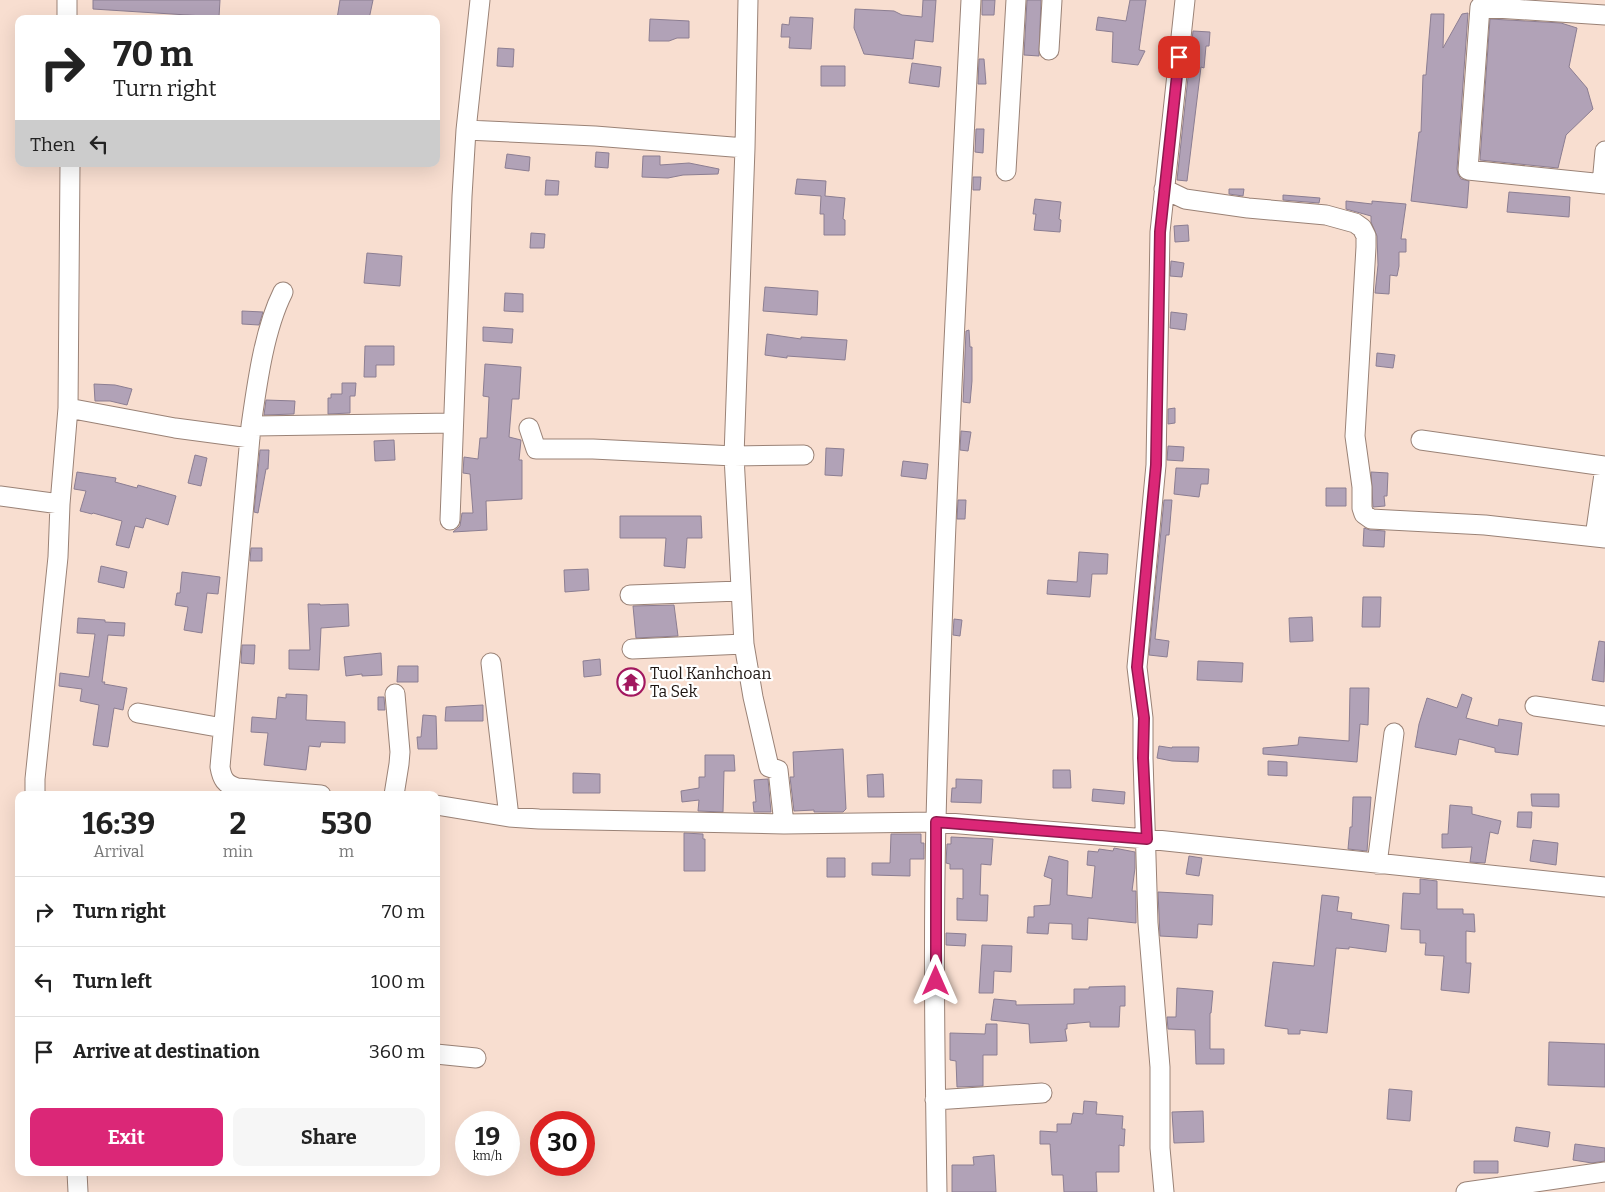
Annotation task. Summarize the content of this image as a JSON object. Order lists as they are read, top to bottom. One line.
{"places":{"temple":["Tuol Kanhchoan Ta Sek"]},"page":{"turn":["70 m","Turn right"],"then":"Then","eta":["16:39","Arrival","2","min","530","m"],"list":[{"name":"Turn right","value":"70 m"},{"name":"Turn left","value":"100 m"},{"name":"Arrive at destination","value":"360 m"}],"buttons":["Exit","Share"],"speed":"19 km/h","limit":"30"}}
